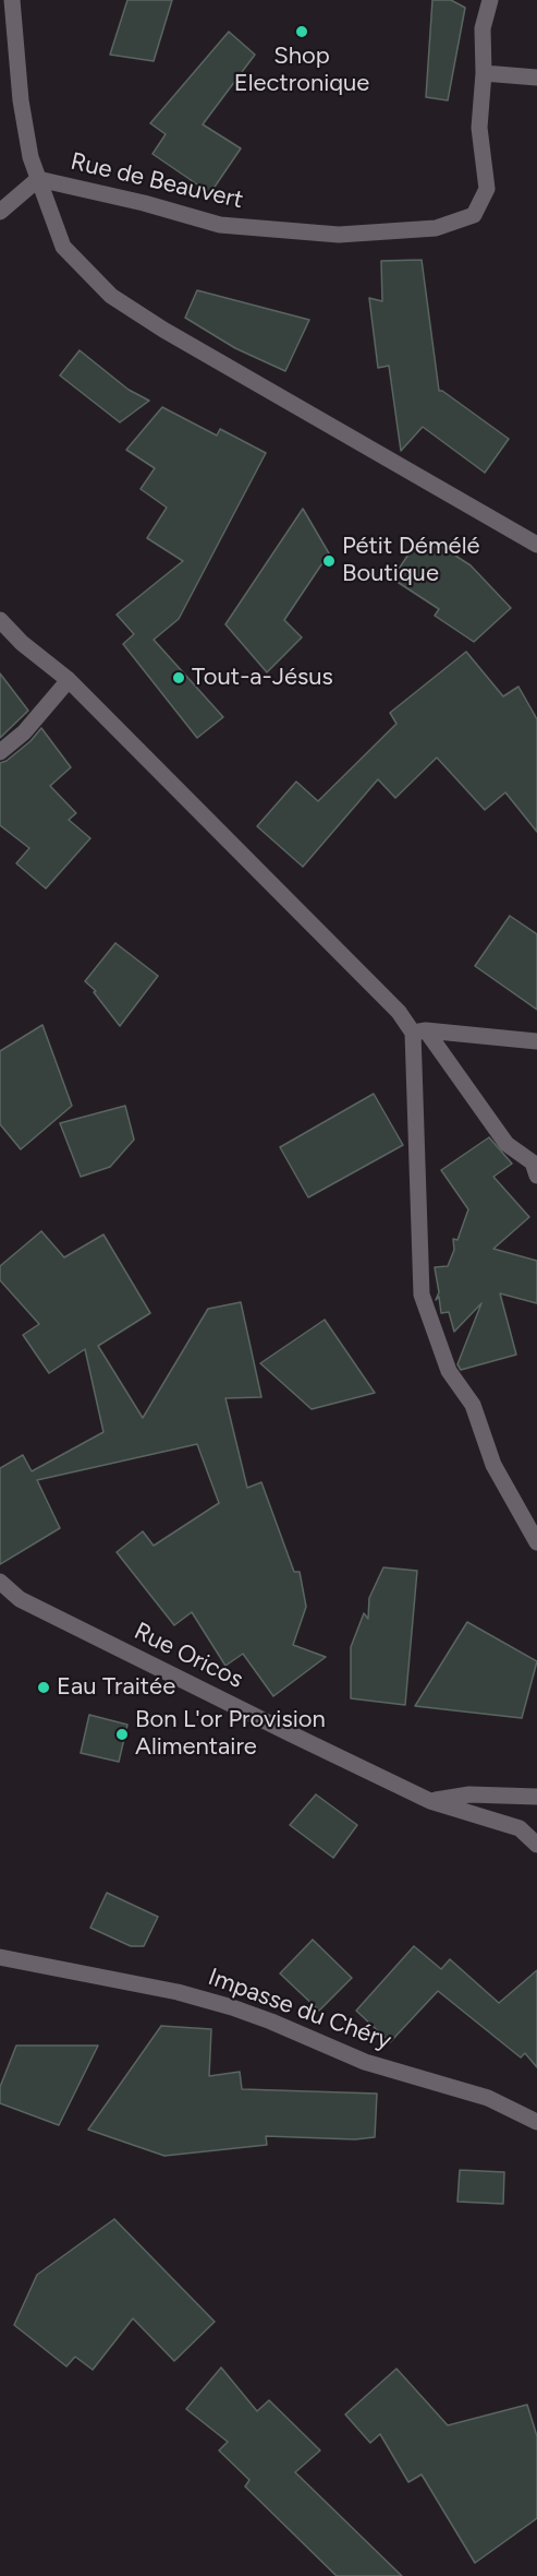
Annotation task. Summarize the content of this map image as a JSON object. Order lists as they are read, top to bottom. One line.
{"streets":{"street":["Rue de Beauvert","Rue Oricos","Impasse du Chéry"]},"places":["Shop Electronique","Pétit Démélé Boutique","Tout-a-Jésus","Eau Traitée","Bon L'or Provision Alimentaire"]}
